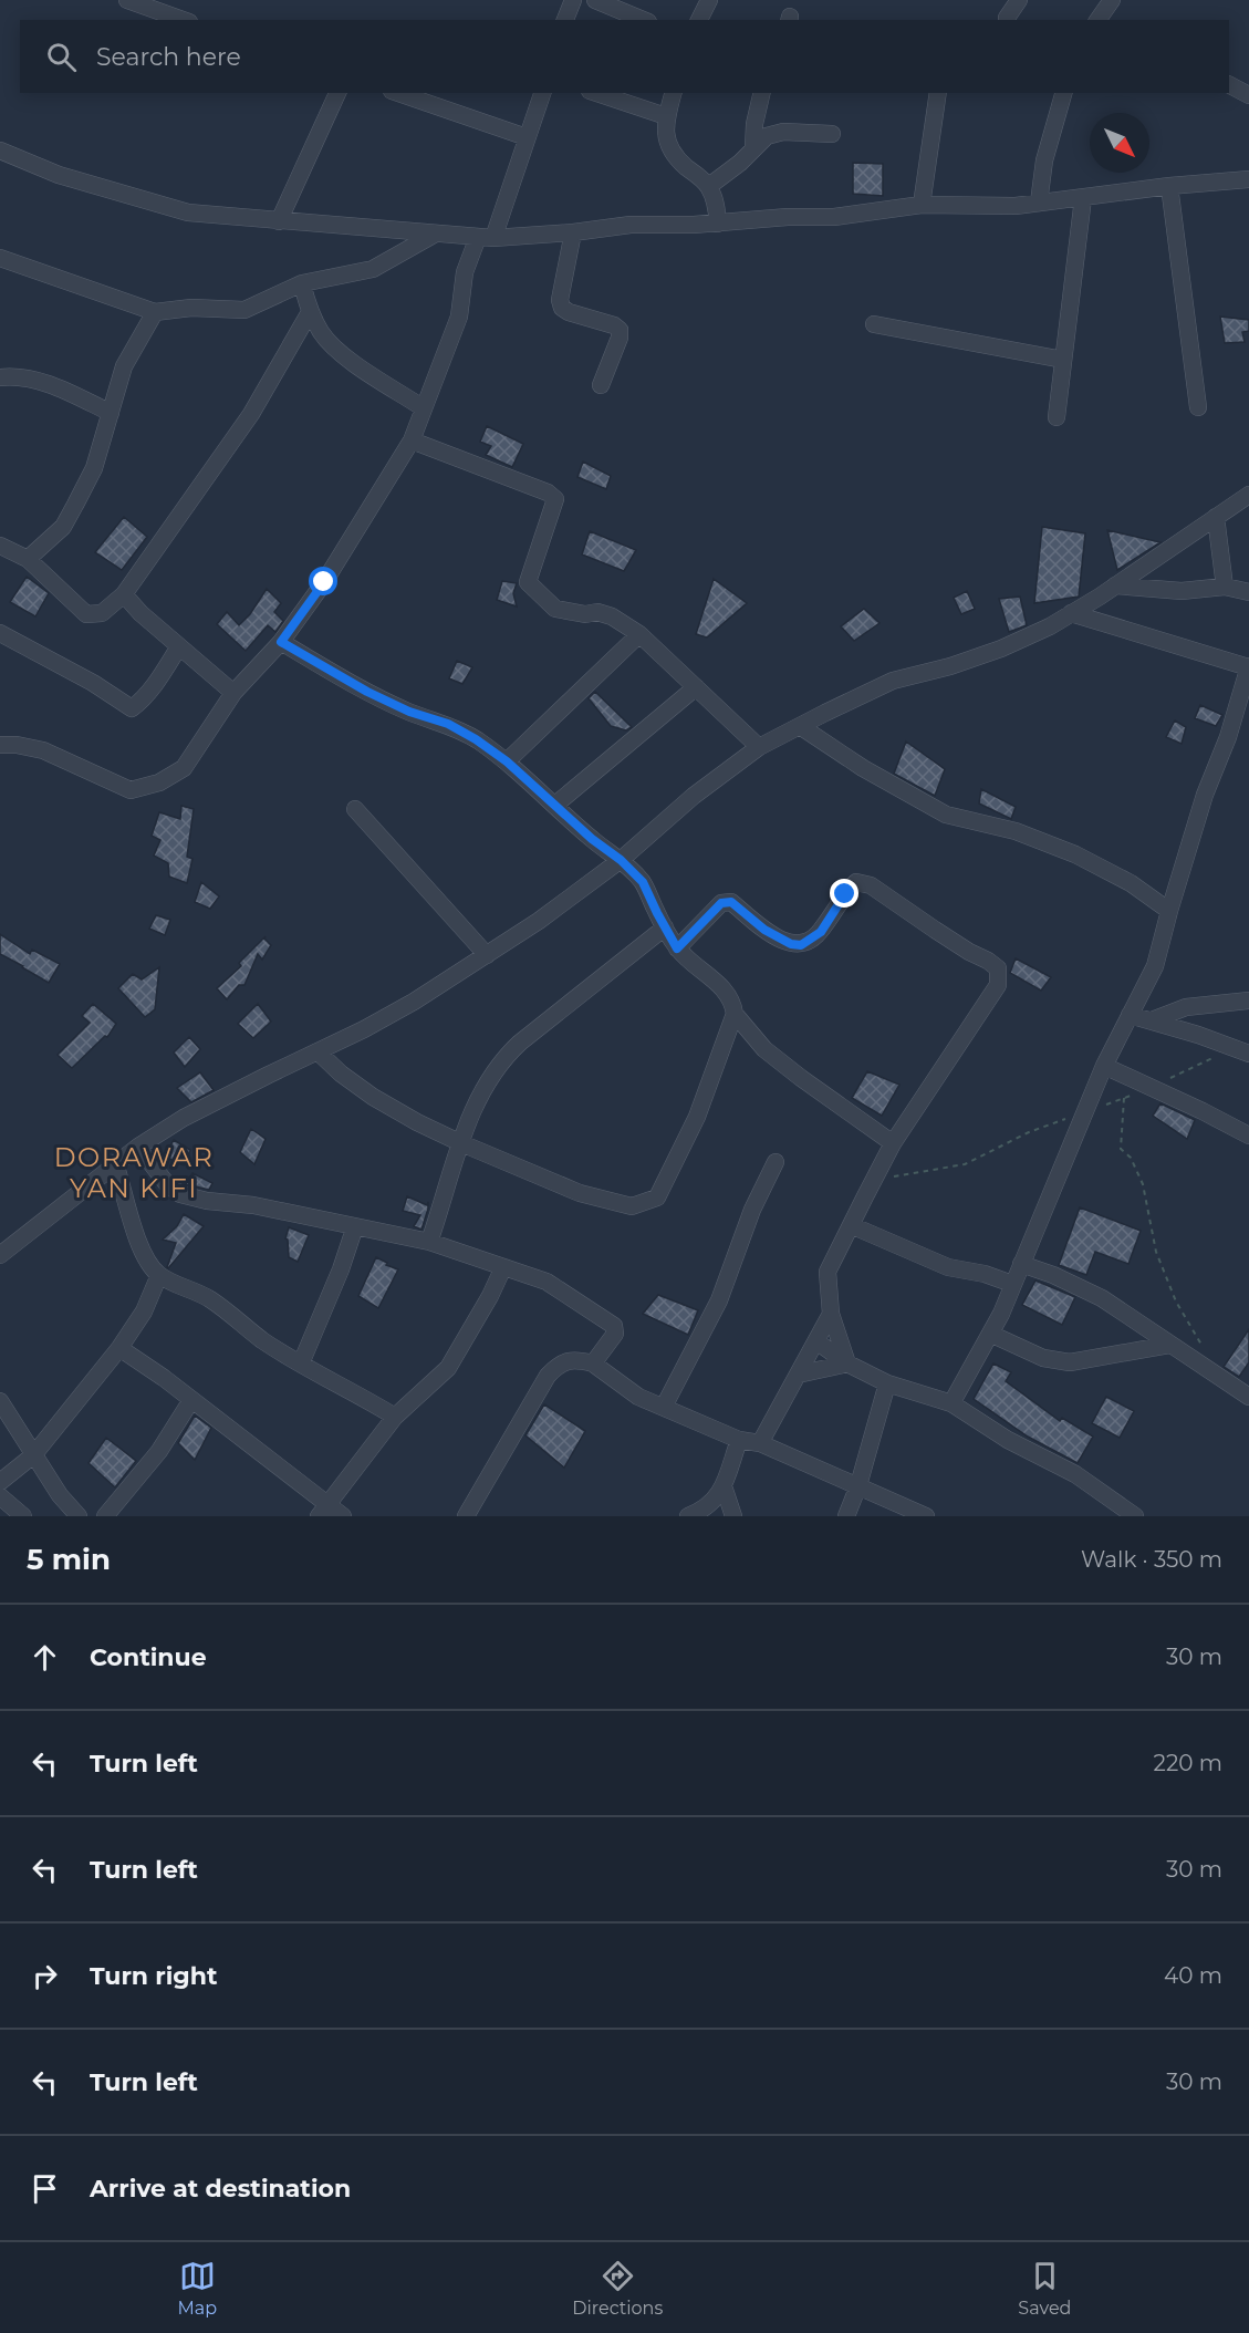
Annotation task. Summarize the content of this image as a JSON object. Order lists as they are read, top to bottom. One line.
{"districts":["DORAWAR YAN KIFI"],"north":"bottom right","page":{"search":"Search here","heading":["5 min","Walk · 350 m"],"list":[["Continue","30 m"],["Turn left","220 m"],["Turn left","30 m"],["Turn right","40 m"],["Turn left","30 m"],"Arrive at destination"],"nav":["Map","Directions","Saved"]}}
